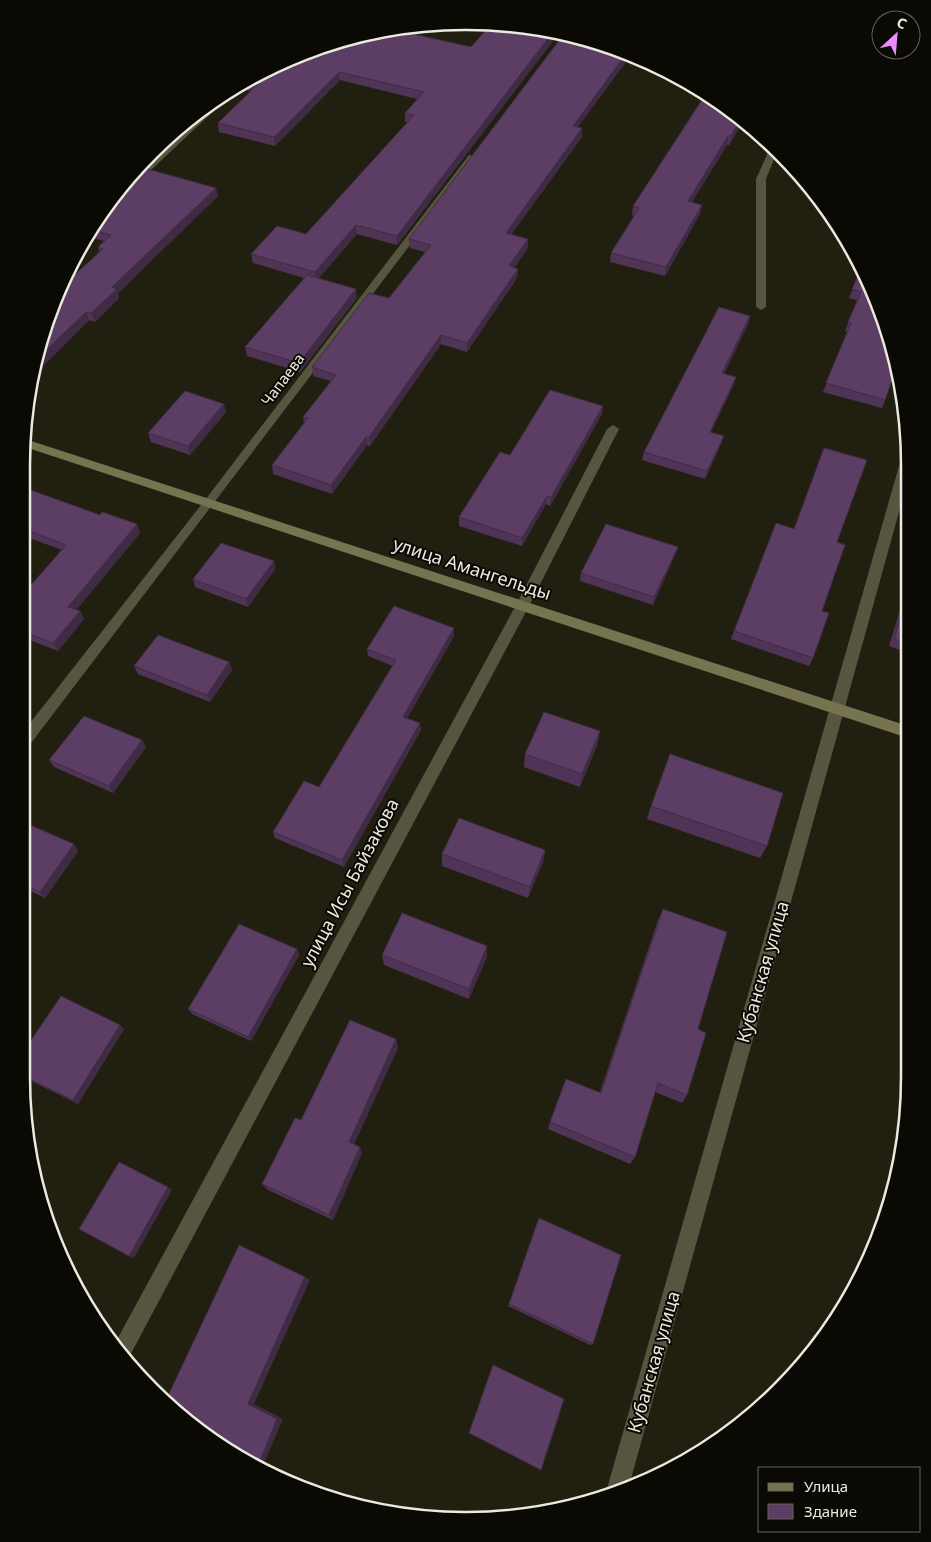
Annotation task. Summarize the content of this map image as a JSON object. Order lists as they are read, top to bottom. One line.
{"streets":{"street":["Чапаева","улица Амангельды","улица Исы Байзакова","Кубанская улица"]},"crossings":[["Чапаева","улица Амангельды"],["улица Амангельды","улица Исы Байзакова"],["улица Амангельды","Кубанская улица"]],"legend":["Улица","Здание"],"north":"top right"}
